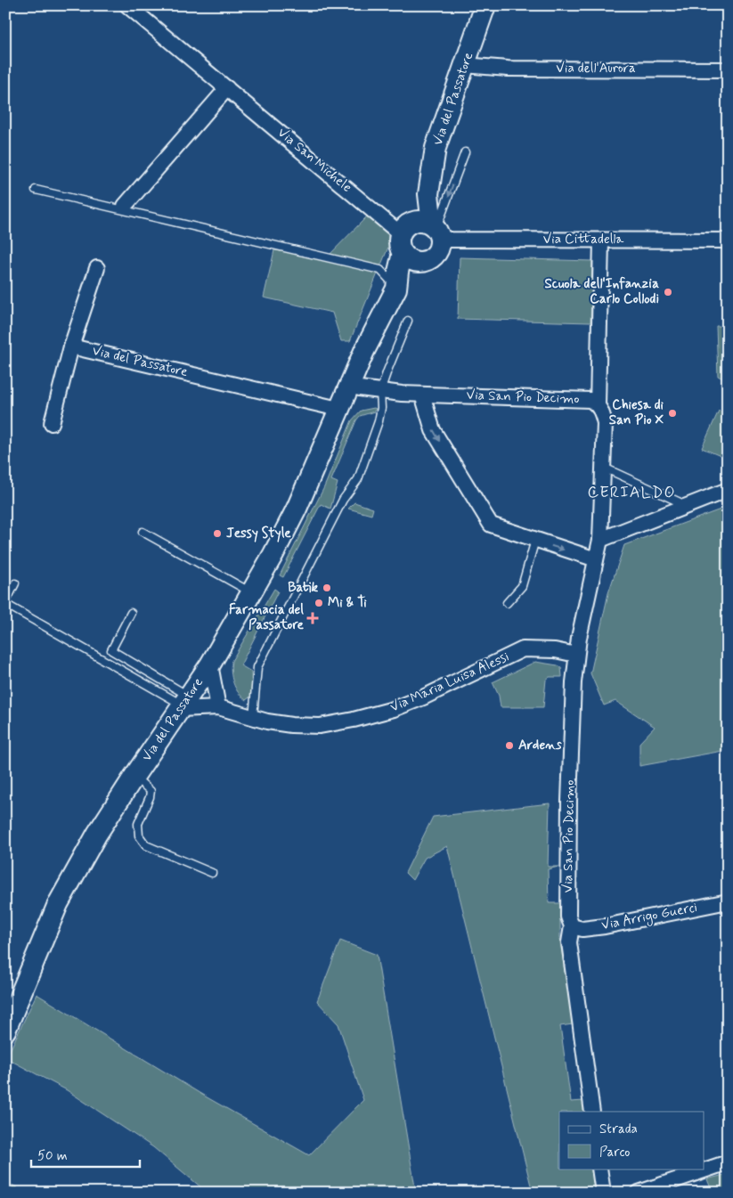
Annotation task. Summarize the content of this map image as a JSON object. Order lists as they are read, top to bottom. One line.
{"streets":{"street":["Via dell'Aurora","Via del Passatore","Via San Michele","Via Cittadella","Via San Pio Decimo","Via Maria Luisa Alessi","Via Arrigo Guerci"]},"crossings":[["Via dell'Aurora","Via del Passatore"],["Via del Passatore","Via San Michele"],["Via del Passatore","Via Cittadella"],["Via del Passatore","Via San Pio Decimo"],["Via del Passatore","Via Maria Luisa Alessi"],["Via San Michele","Via Cittadella"],["Via San Pio Decimo","Via Maria Luisa Alessi"],["Via San Pio Decimo","Via Arrigo Guerci"]],"districts":["CERIALDO"],"places":{"other":["Scuola dell'Infanzia Carlo Collodi","Chiesa di San Pio X","Jessy Style","Batik","Mi & Ti","Ardens"],"health":["Farmacia del Passatore"]},"legend":["Strada","Parco"],"scale_bar":"50 m"}
